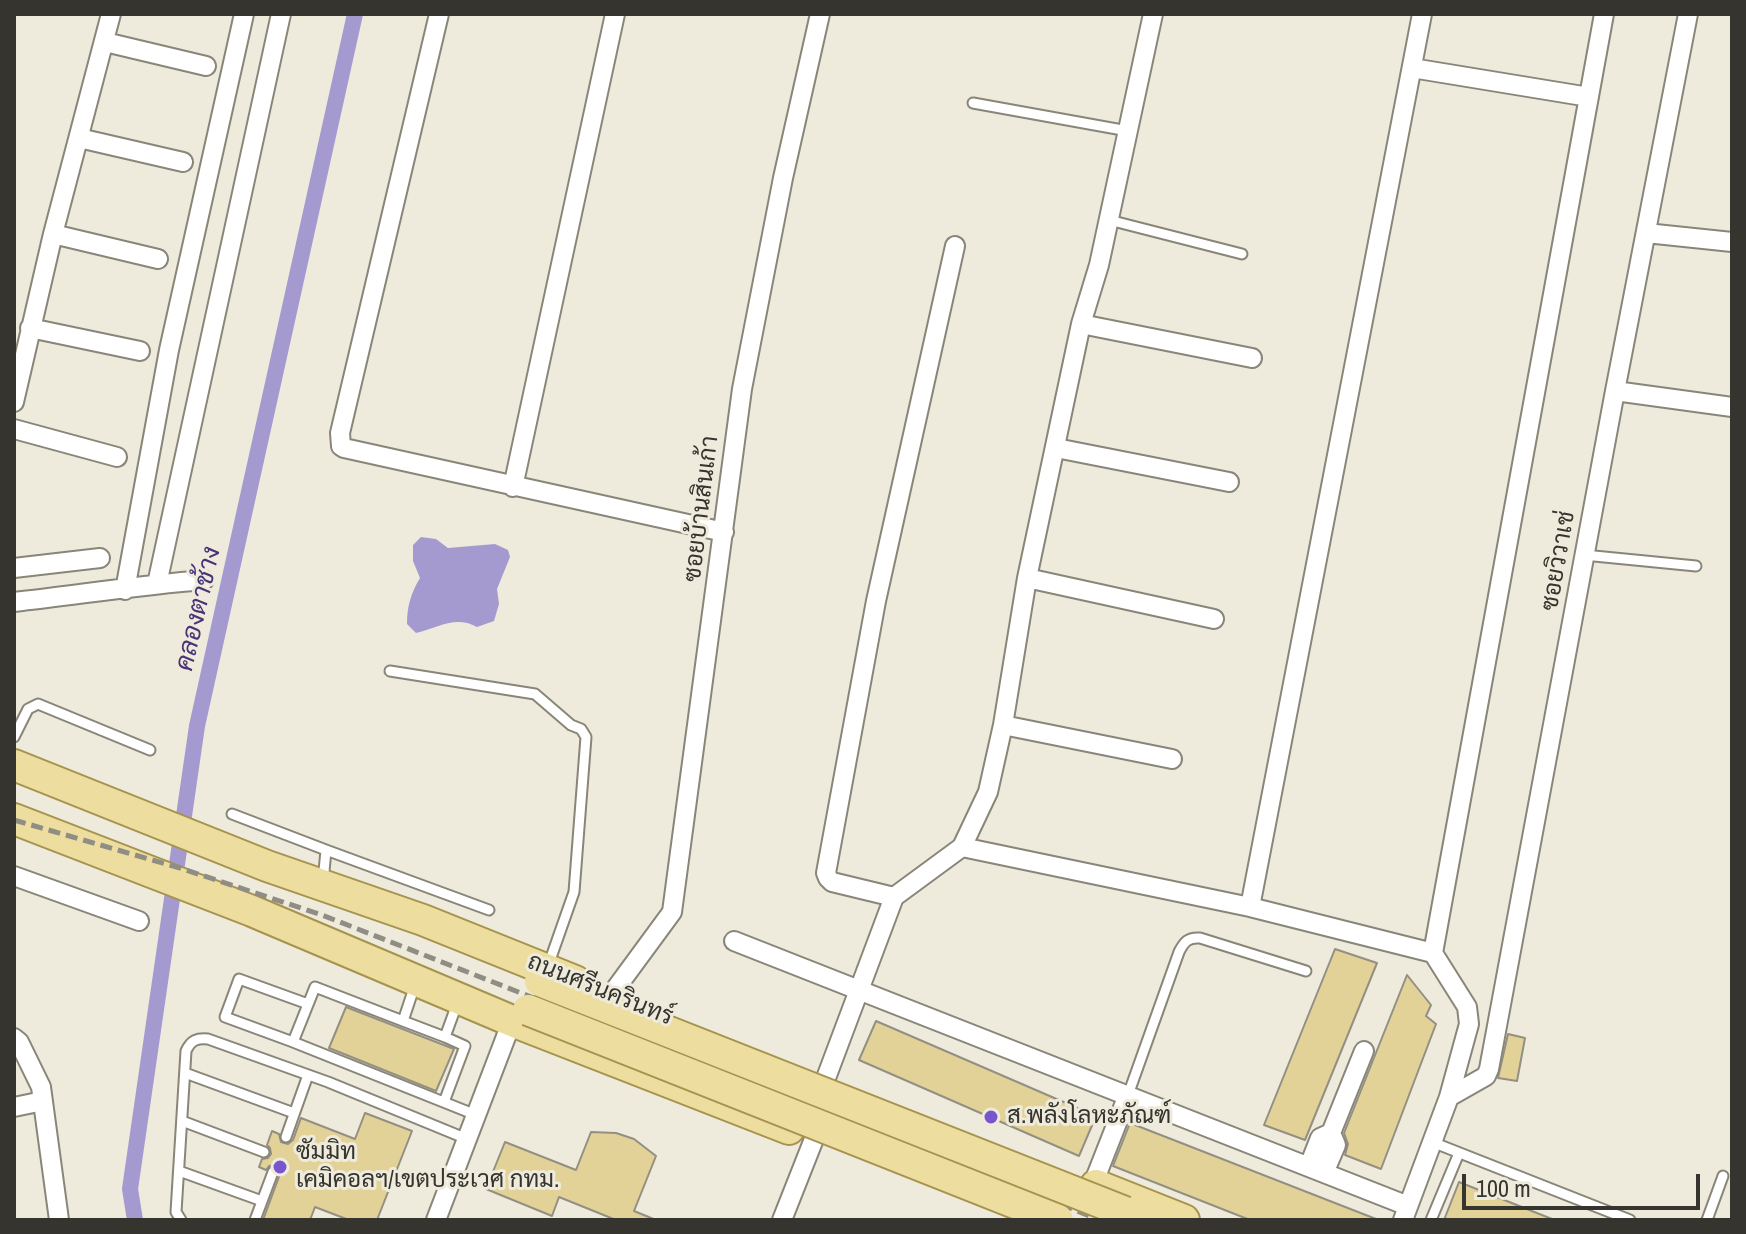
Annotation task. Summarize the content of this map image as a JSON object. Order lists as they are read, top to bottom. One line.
{"streets":{"main road":["ถนนศรีนครินทร์"],"street":["ซอยบ้านสินเก้า","ซอยวิวาเช่"]},"crossings":[["ซอยบ้านสินเก้า","ถนนศรีนครินทร์"]],"water":["คลองตาช้าง"],"places":["ส.พลังโลหะภัณฑ์","ซัมมิท เคมิคอลฯ/เขตประเวศ กทม."],"scale_bar":"100 m"}
